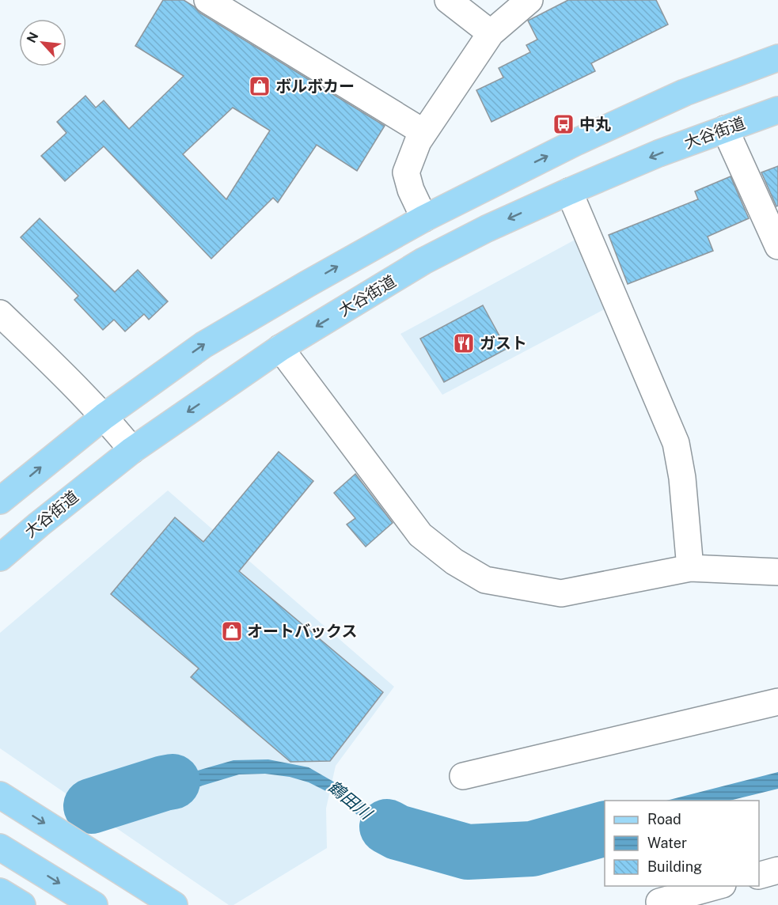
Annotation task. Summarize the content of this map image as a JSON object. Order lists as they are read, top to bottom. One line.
{"streets":{"main road":["大谷街道"]},"water":["鶴田川"],"places":{"shop":["ボルボカー","オートバックス"],"bus stop":["中丸"],"restaurant":["ガスト"]},"legend":["Road","Water","Building"],"north":"top left"}
